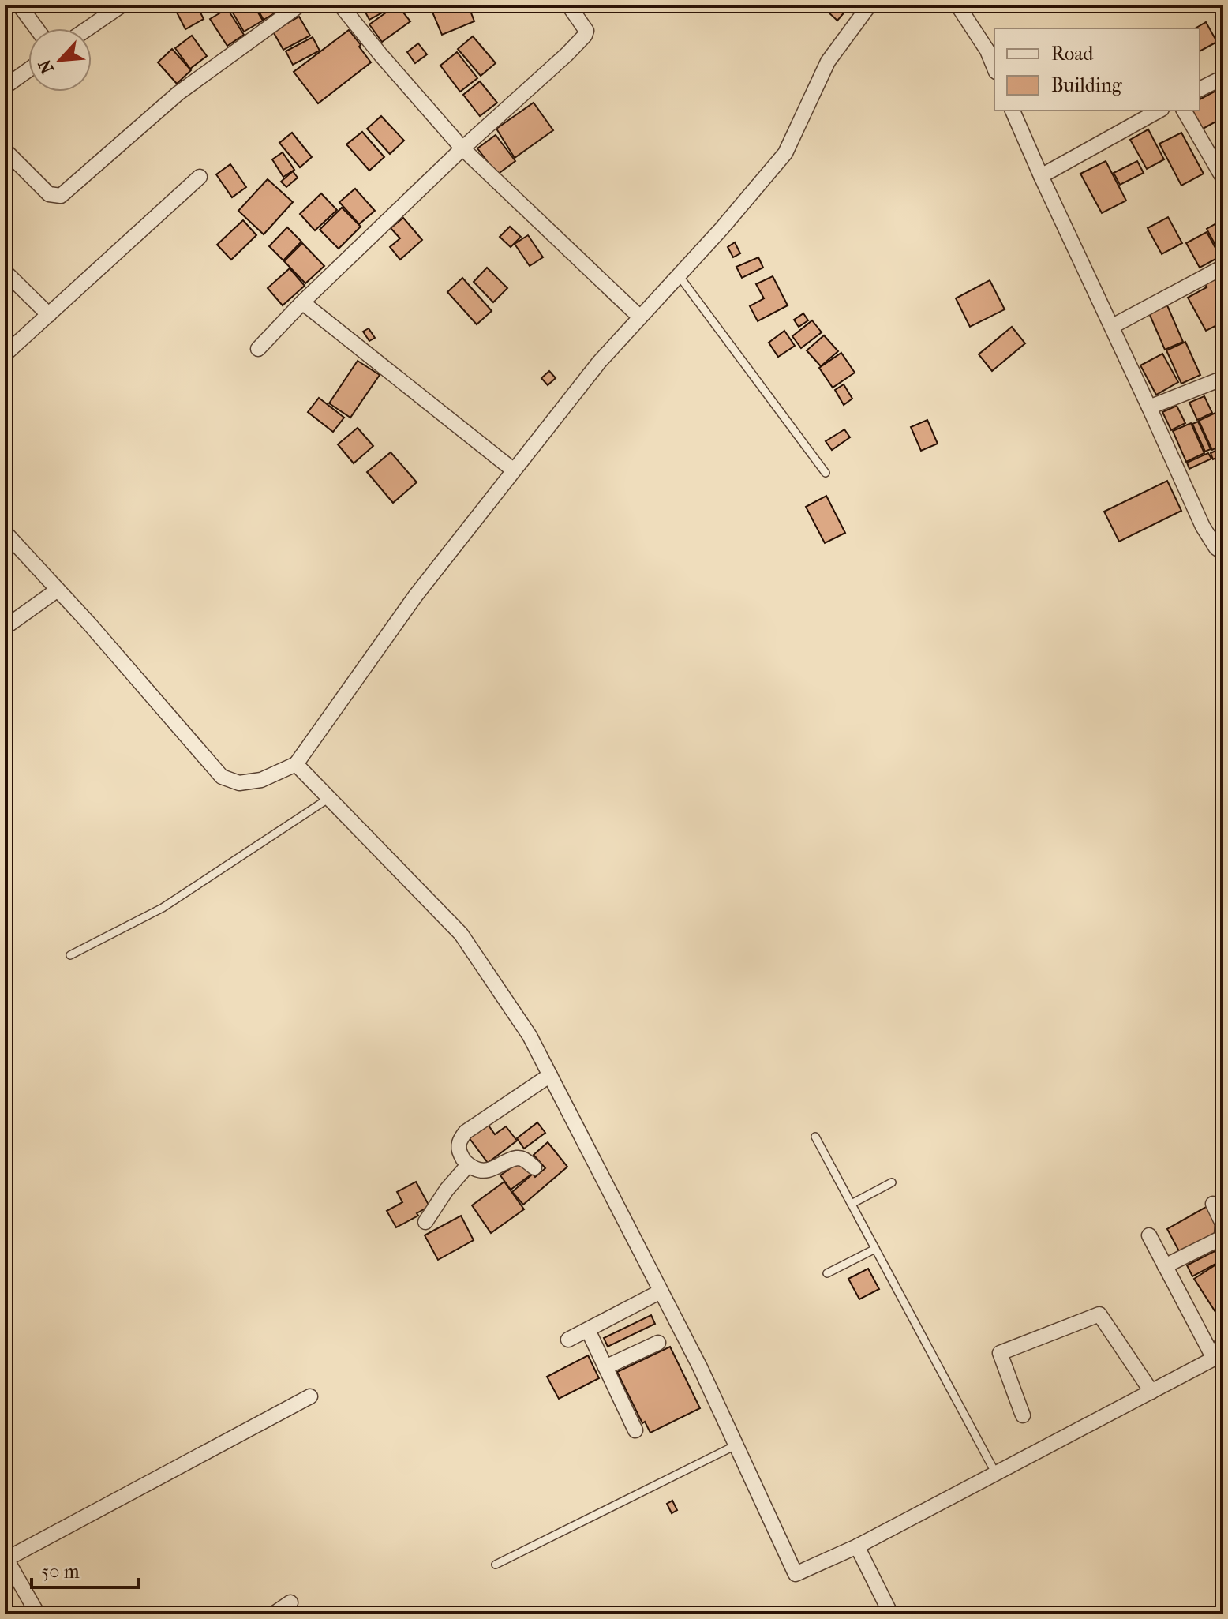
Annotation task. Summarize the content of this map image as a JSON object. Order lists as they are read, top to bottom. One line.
{"legend":["Road","Building"],"scale_bar":"50 m","north":"bottom left"}
